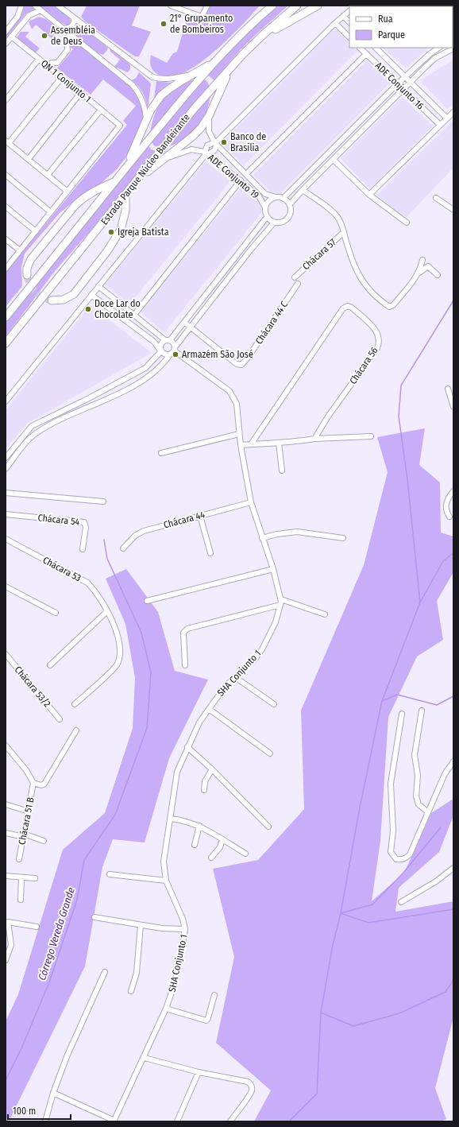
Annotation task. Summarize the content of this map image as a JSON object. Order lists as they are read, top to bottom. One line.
{"streets":{"highway":["Estrada Parque Núcleo Bandeirante"],"street":["QN 1 Conjunto 1","ADE Conjunto 16","ADE Conjunto 19","Chácara 57","Chácara 44 C","Chácara 56","Chácara 54","Chácara 44","Chácara 53","SHA Conjunto 1","Chácara 53/2","Chácara 51 B"]},"crossings":[["Chácara 44","SHA Conjunto 1"]],"water":["Córrego Vereda Grande"],"places":["21° Grupamento de Bombeiros","Assembléia de Deus","Banco de Brasília","Igreja Batista","Doce Lar do Chocolate","Armazém São José"],"legend":["Rua","Parque"],"scale_bar":"100 m"}
